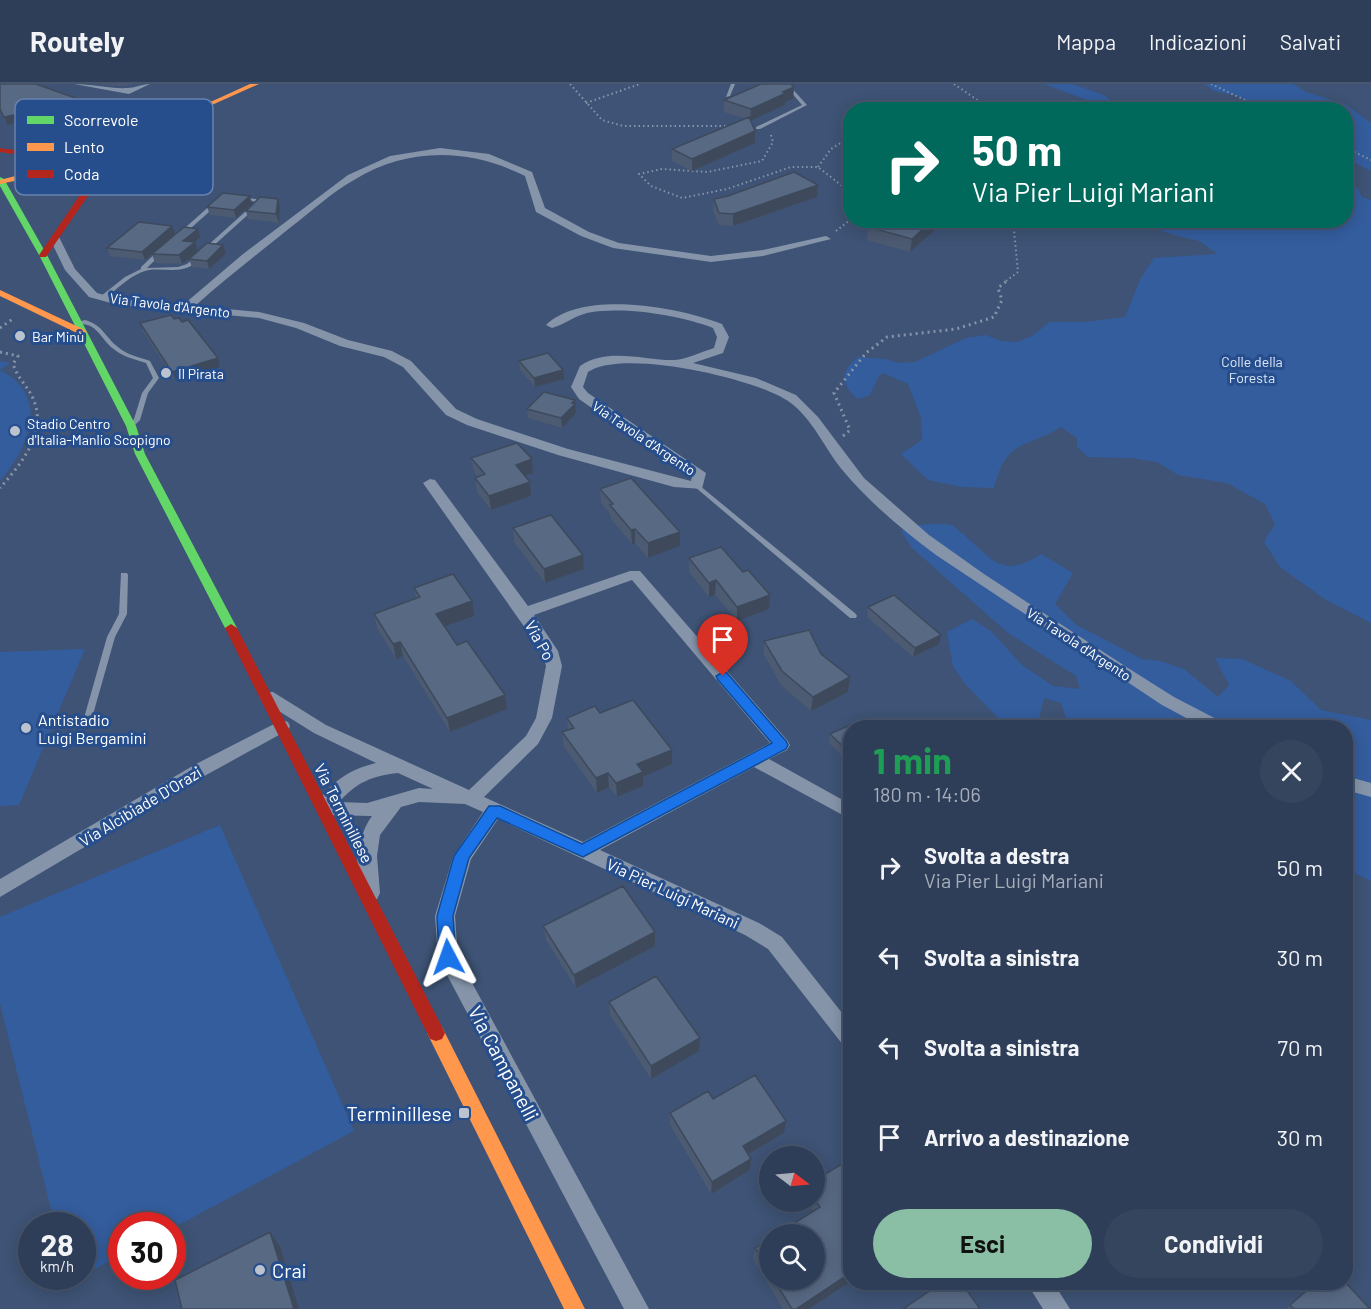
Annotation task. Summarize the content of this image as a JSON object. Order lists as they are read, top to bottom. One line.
{"streets":{"main road":["Via Terminillese"],"street":["Via Tavola d'Argento","Via Po","Via Alcibiade D'Orazi","Via Pier Luigi Mariani","Via Campanelli"]},"crossings":[["Via Po","Via Pier Luigi Mariani"],["Via Alcibiade D'Orazi","Via Terminillese"],["Via Terminillese","Via Pier Luigi Mariani"],["Via Pier Luigi Mariani","Via Campanelli"]],"parks":["Colle della Foresta"],"places":{"other":["Bar Minù","Il Pirata","Stadio Centro d'Italia-Manlio Scopigno","Antistadio Luigi Bergamini","Crai"],"transit":["Terminillese"]},"legend":["Scorrevole","Lento","Coda"],"north":"right","page":{"header":"Routely","nav":["Mappa","Indicazioni","Salvati"],"turn":["50 m","Via Pier Luigi Mariani"],"heading":["1 min","180 m · 14:06"],"list":[{"name":"Svolta a destra","note":"Via Pier Luigi Mariani","value":"50 m"},{"name":"Svolta a sinistra","value":"30 m"},{"name":"Svolta a sinistra","value":"70 m"},{"name":"Arrivo a destinazione","value":"30 m"}],"buttons":["Esci","Condividi"],"speed":"28 km/h","limit":"30"}}
